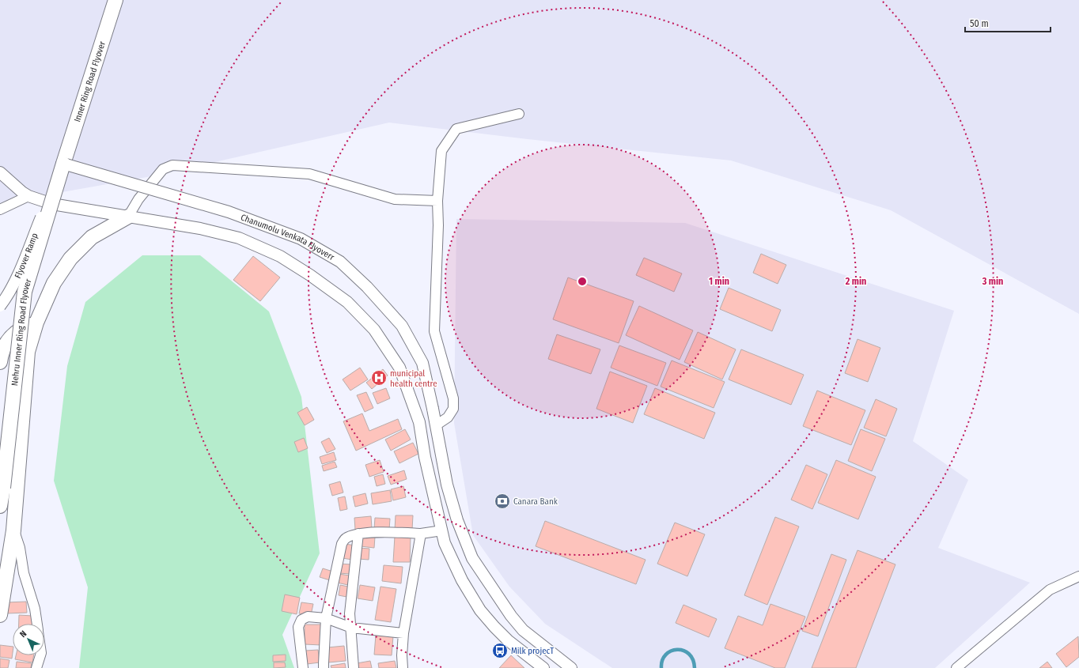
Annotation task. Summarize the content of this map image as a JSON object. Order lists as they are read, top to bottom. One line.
{"streets":{"main road":["Inner Ring Road Flyover","Nehru Inner Ring Road Flyover"],"street":["Chanumolu Venkata Flyoverr","Flyover Ramp"]},"crossings":[["Inner Ring Road Flyover","Chanumolu Venkata Flyoverr"],["Inner Ring Road Flyover","Flyover Ramp"],["Inner Ring Road Flyover","Nehru Inner Ring Road Flyover"],["Chanumolu Venkata Flyoverr","Flyover Ramp"],["Chanumolu Venkata Flyoverr","Nehru Inner Ring Road Flyover"],["Flyover Ramp","Nehru Inner Ring Road Flyover"]],"places":{"hospital":["municipal health centre"],"bank":["Canara Bank"],"bus stop":["Milk projecT"]},"scale_bar":"50 m","north":"top left","rings":["1 min","2 min","3 min"]}
